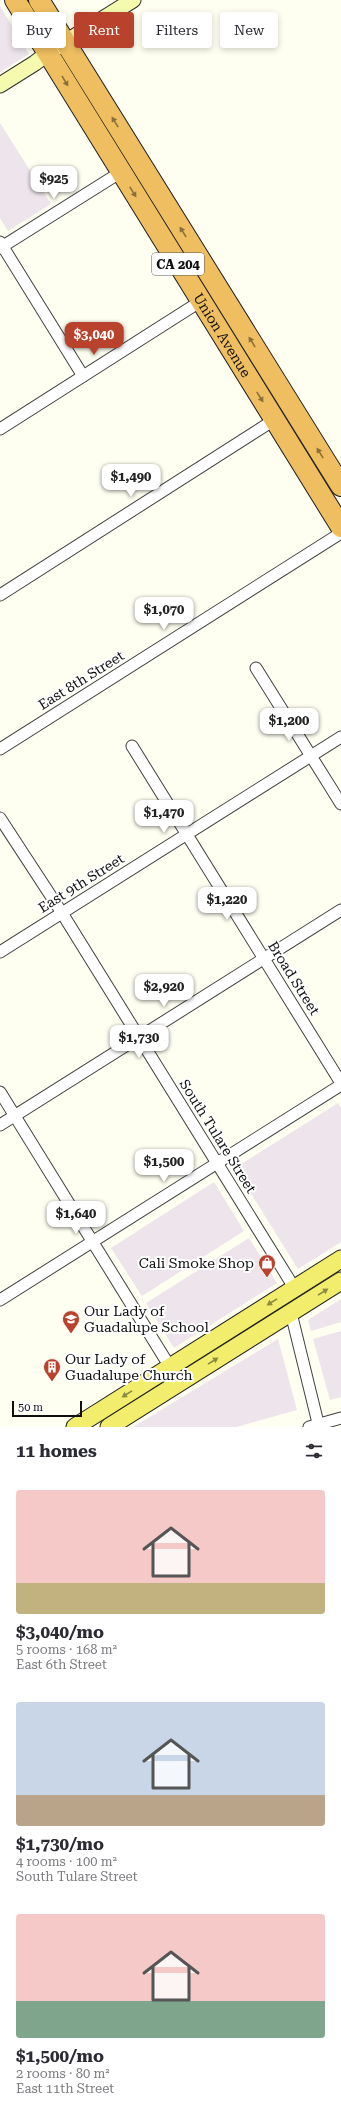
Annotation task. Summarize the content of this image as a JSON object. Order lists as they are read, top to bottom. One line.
{"streets":{"highway":["CA 204","Union Avenue"],"street":["East 8th Street","East 9th Street","Broad Street","South Tulare Street"]},"crossings":[["East 9th Street","Broad Street"],["East 9th Street","South Tulare Street"]],"places":{"shop":["Cali Smoke Shop"],"school or university":["Our Lady of Guadalupe School"],"building":["Our Lady of Guadalupe Church"]},"scale_bar":"50 m","page":{"chip":["Buy","Rent","Filters","New"],"price":["$925","$3,040","$1,490","$1,070","$1,200","$1,470","$1,220","$2,920","$1,730","$1,500","$1,640"],"scale":"50 m","heading":"11 homes","list":[{"name":"$3,040/mo","note":"5 rooms · 168 m² · East 6th Street"},{"name":"$1,730/mo","note":"4 rooms · 100 m² · South Tulare Street"},{"name":"$1,500/mo","note":"2 rooms · 80 m² · East 11th Street"}]}}
